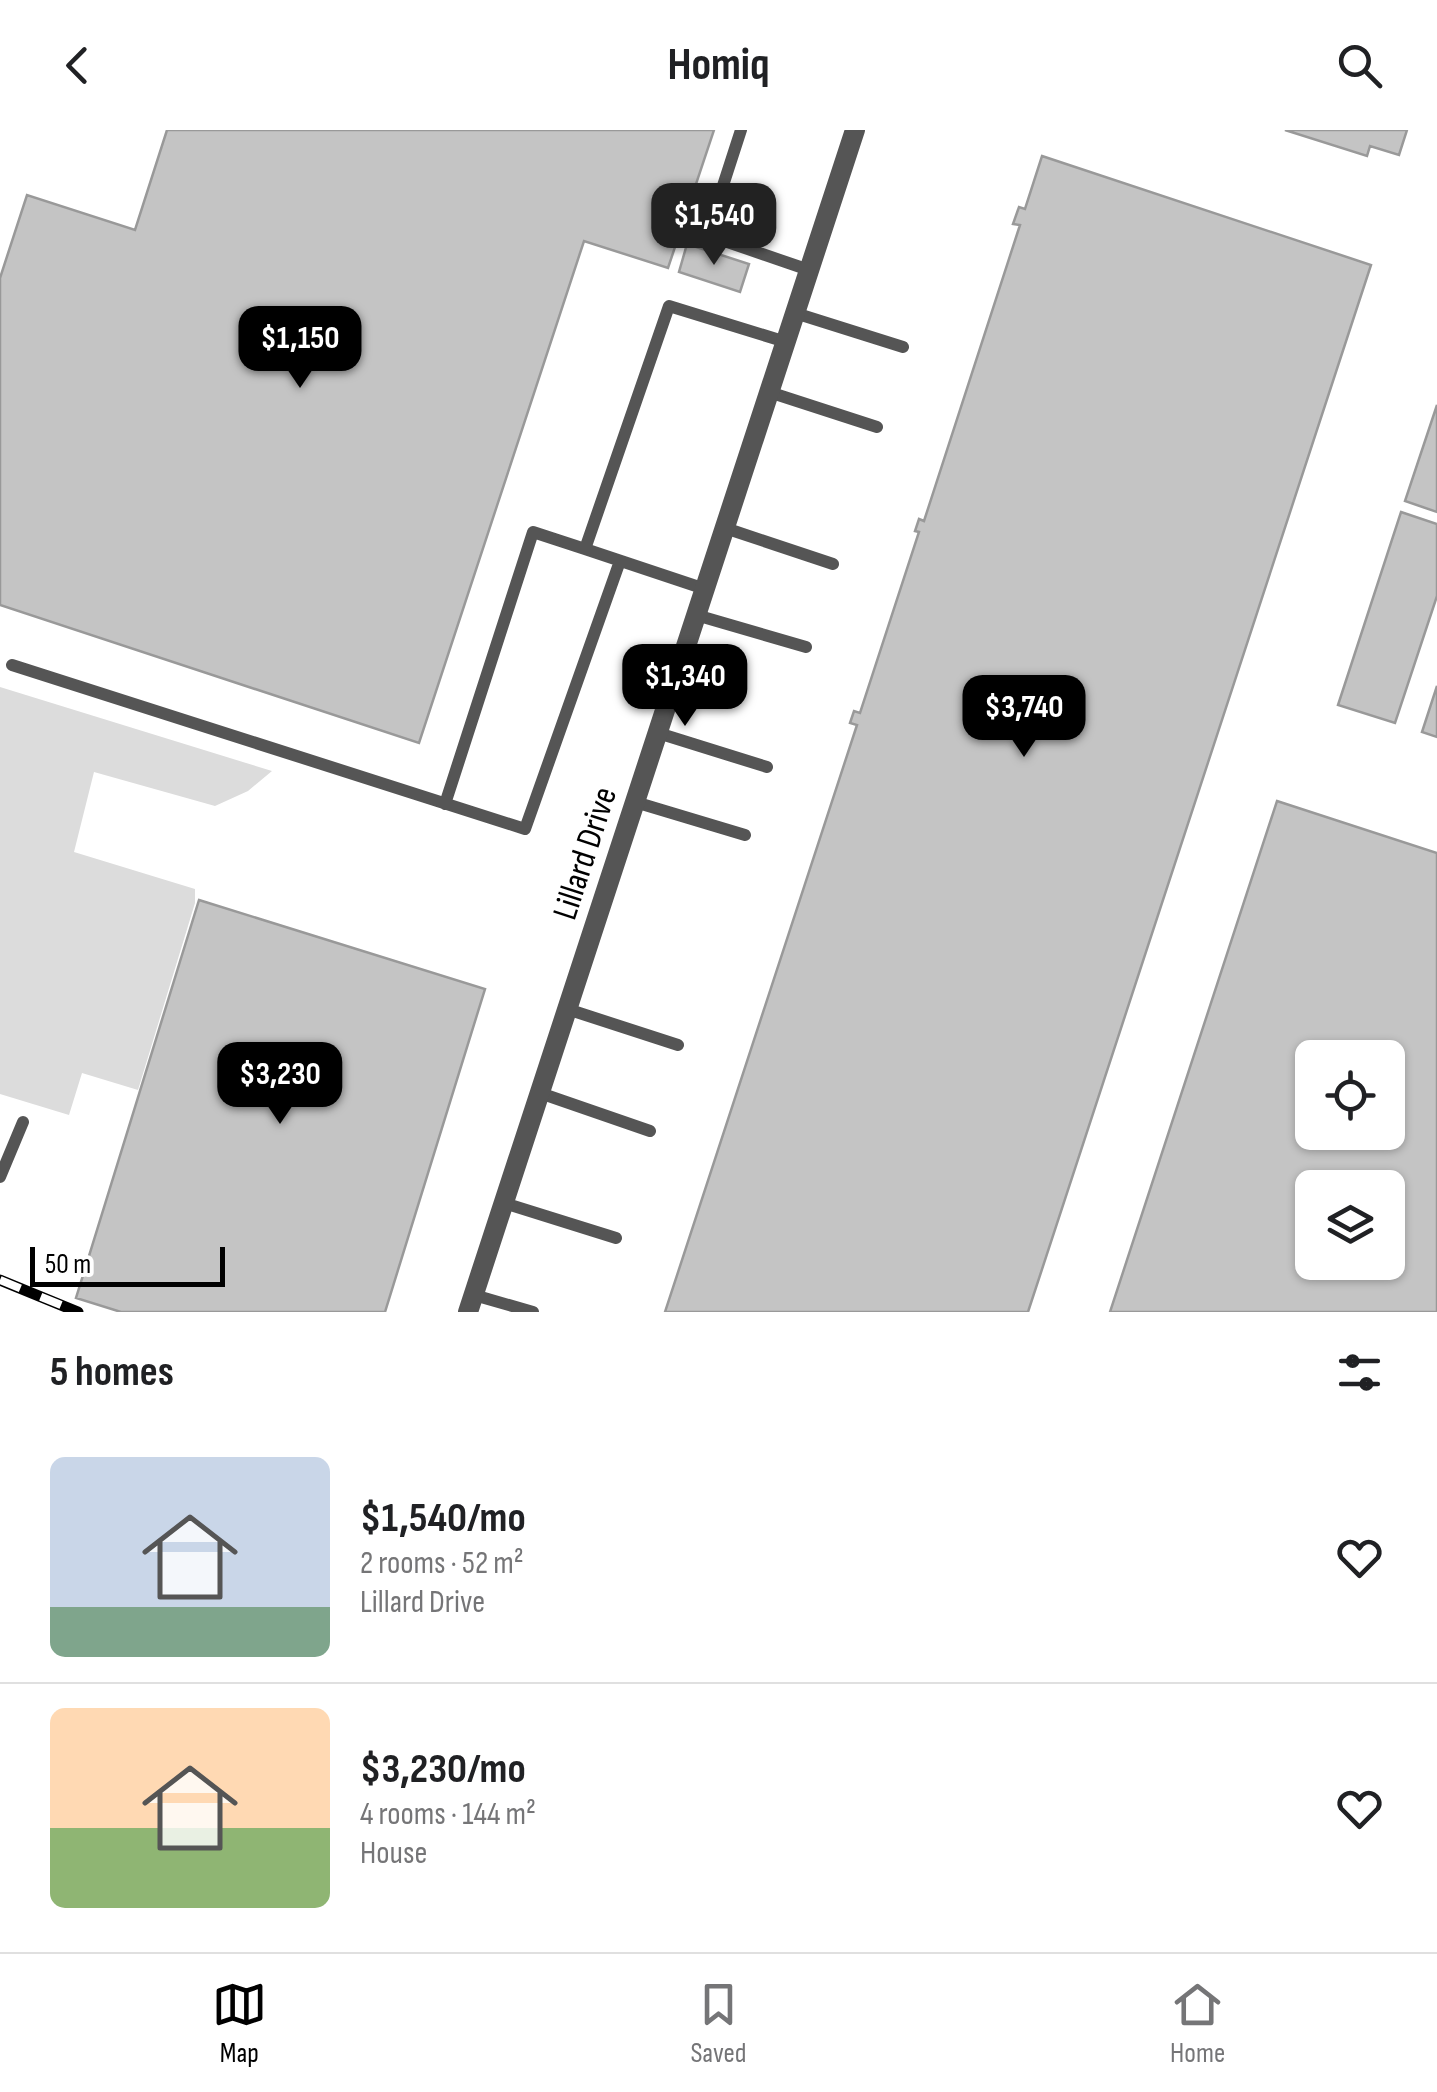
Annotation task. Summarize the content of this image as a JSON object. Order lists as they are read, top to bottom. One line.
{"streets":{"street":["Lillard Drive"]},"scale_bar":"50 m","page":{"header":"Homiq","price":["$1,540","$1,150","$1,340","$3,740","$3,230"],"scale":"50 m","heading":"5 homes","list":[{"name":"$1,540/mo","note":"2 rooms · 52 m² · Lillard Drive"},{"name":"$3,230/mo","note":"4 rooms · 144 m² · House"}],"tabs":["Map","Saved","Home"]}}
